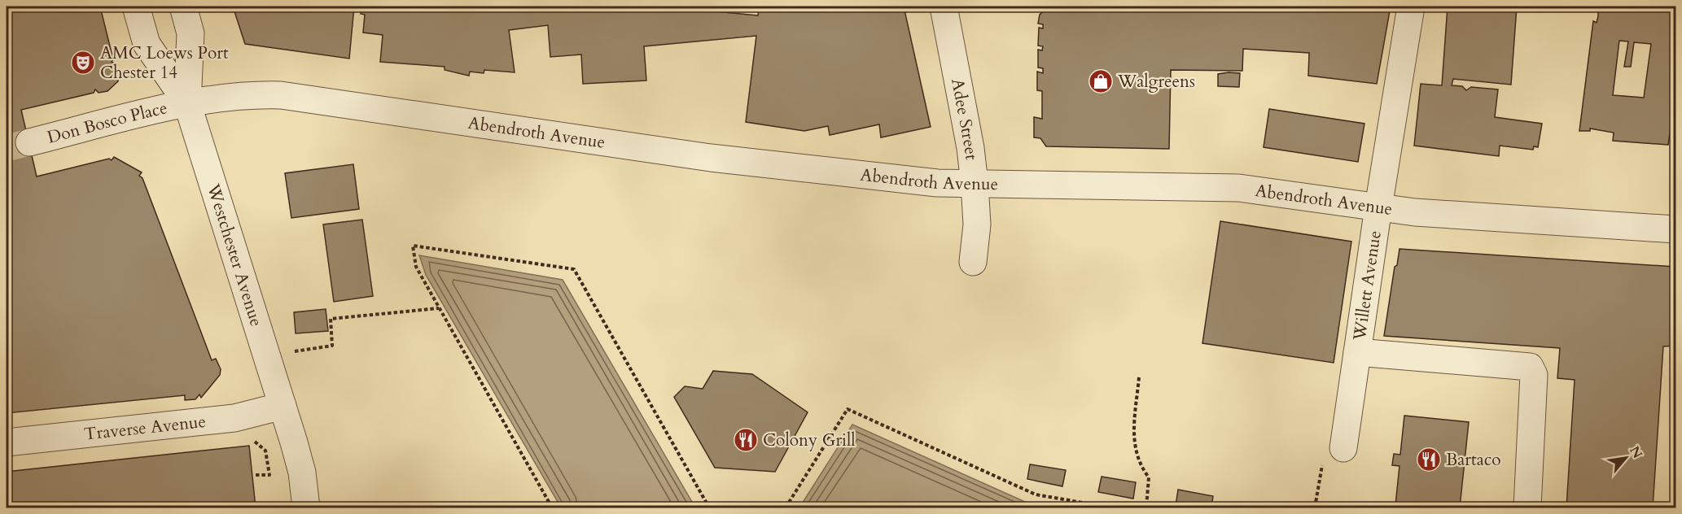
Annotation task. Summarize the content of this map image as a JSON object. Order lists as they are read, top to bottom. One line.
{"streets":{"street":["Adee Street","Don Bosco Place","Abendroth Avenue","Westchester Avenue","Willett Avenue","Traverse Avenue"]},"crossings":[["Adee Street","Abendroth Avenue"],["Don Bosco Place","Abendroth Avenue"],["Don Bosco Place","Westchester Avenue"],["Abendroth Avenue","Westchester Avenue"],["Abendroth Avenue","Willett Avenue"],["Westchester Avenue","Traverse Avenue"]],"places":{"theatre":["AMC Loews Port Chester 14"],"shop":["Walgreens"],"restaurant":["Colony Grill","Bartaco"]},"north":"top right"}
